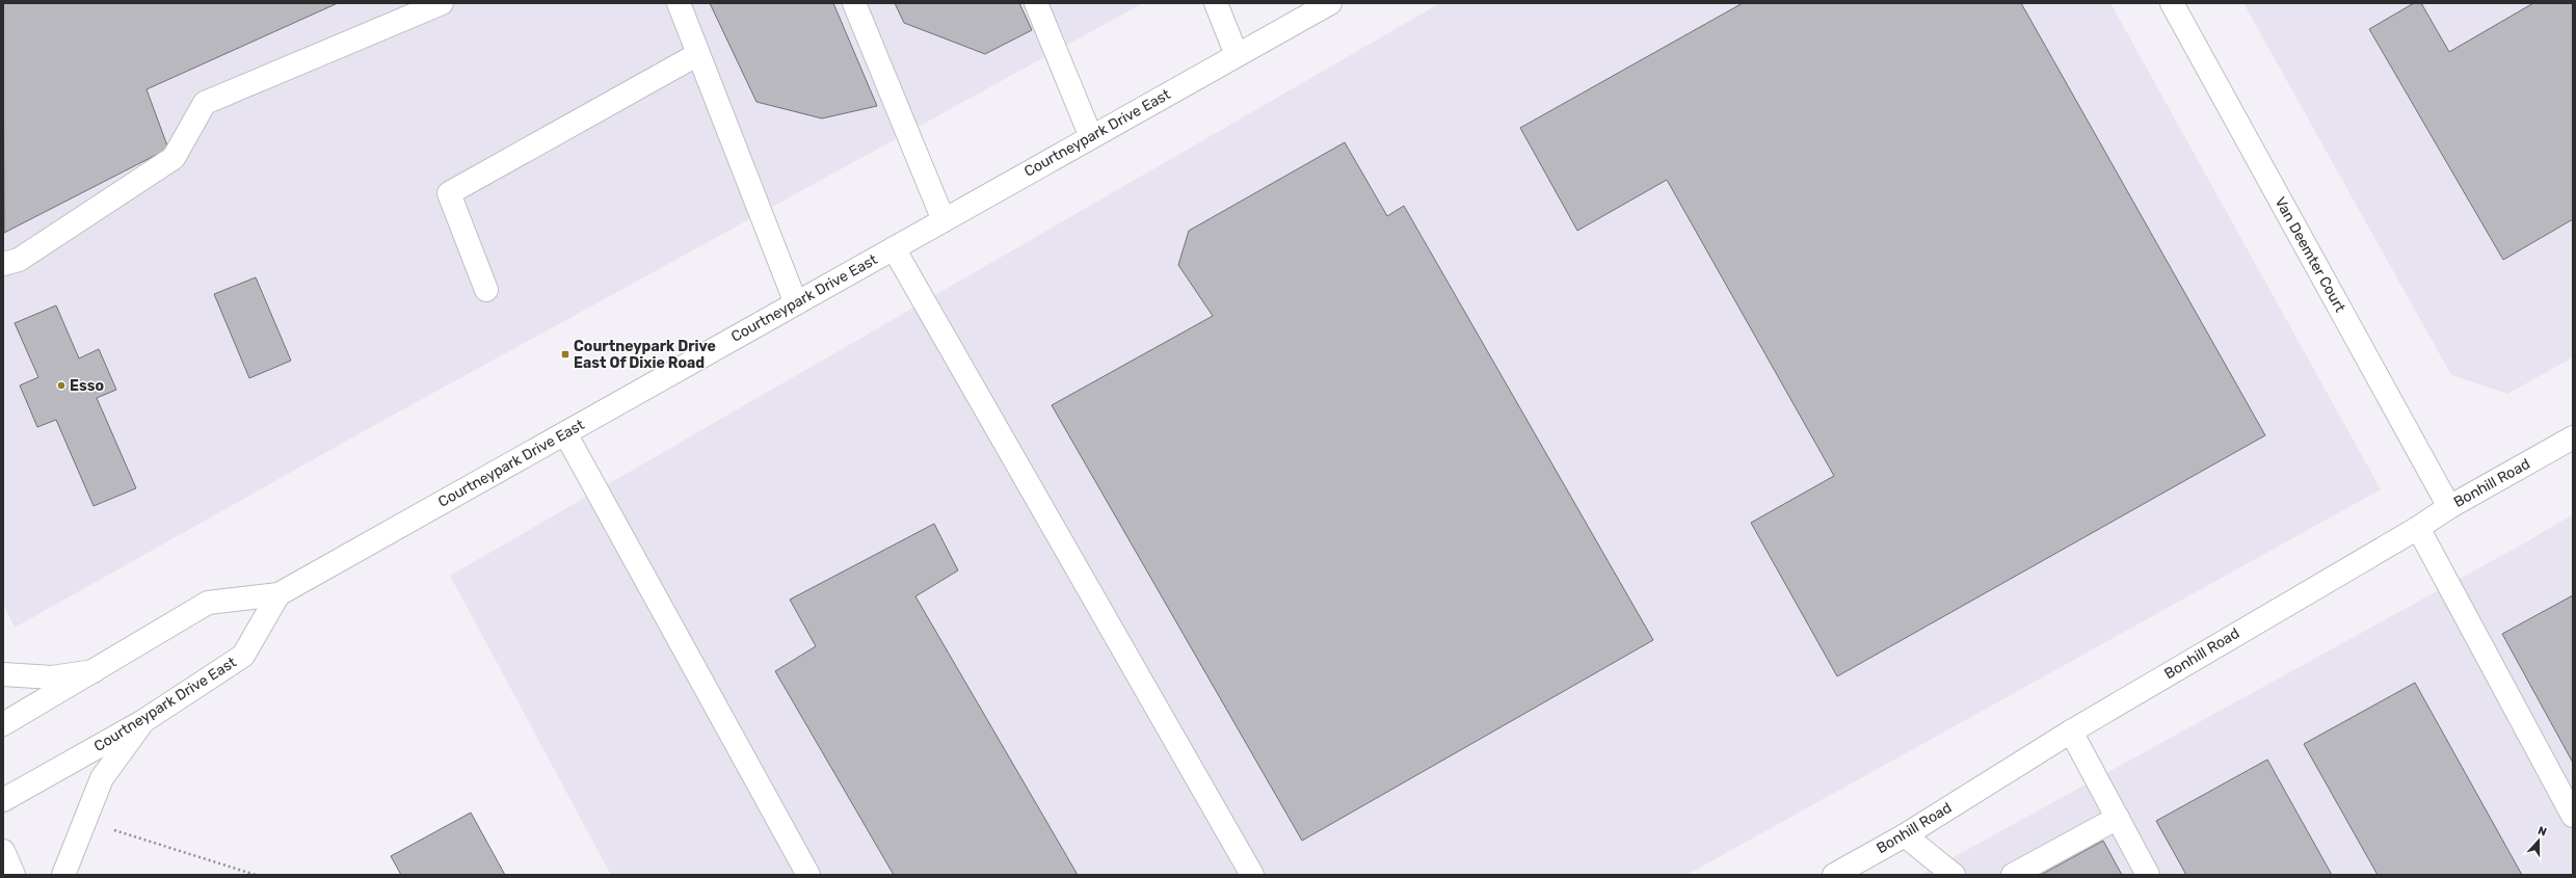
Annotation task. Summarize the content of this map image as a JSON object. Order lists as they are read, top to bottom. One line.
{"streets":{"street":["Courtneypark Drive East","Van Deemter Court","Bonhill Road"]},"crossings":[["Van Deemter Court","Bonhill Road"]],"places":{"transit":["Courtneypark Drive East Of Dixie Road"],"other":["Esso"]},"north":"top"}
